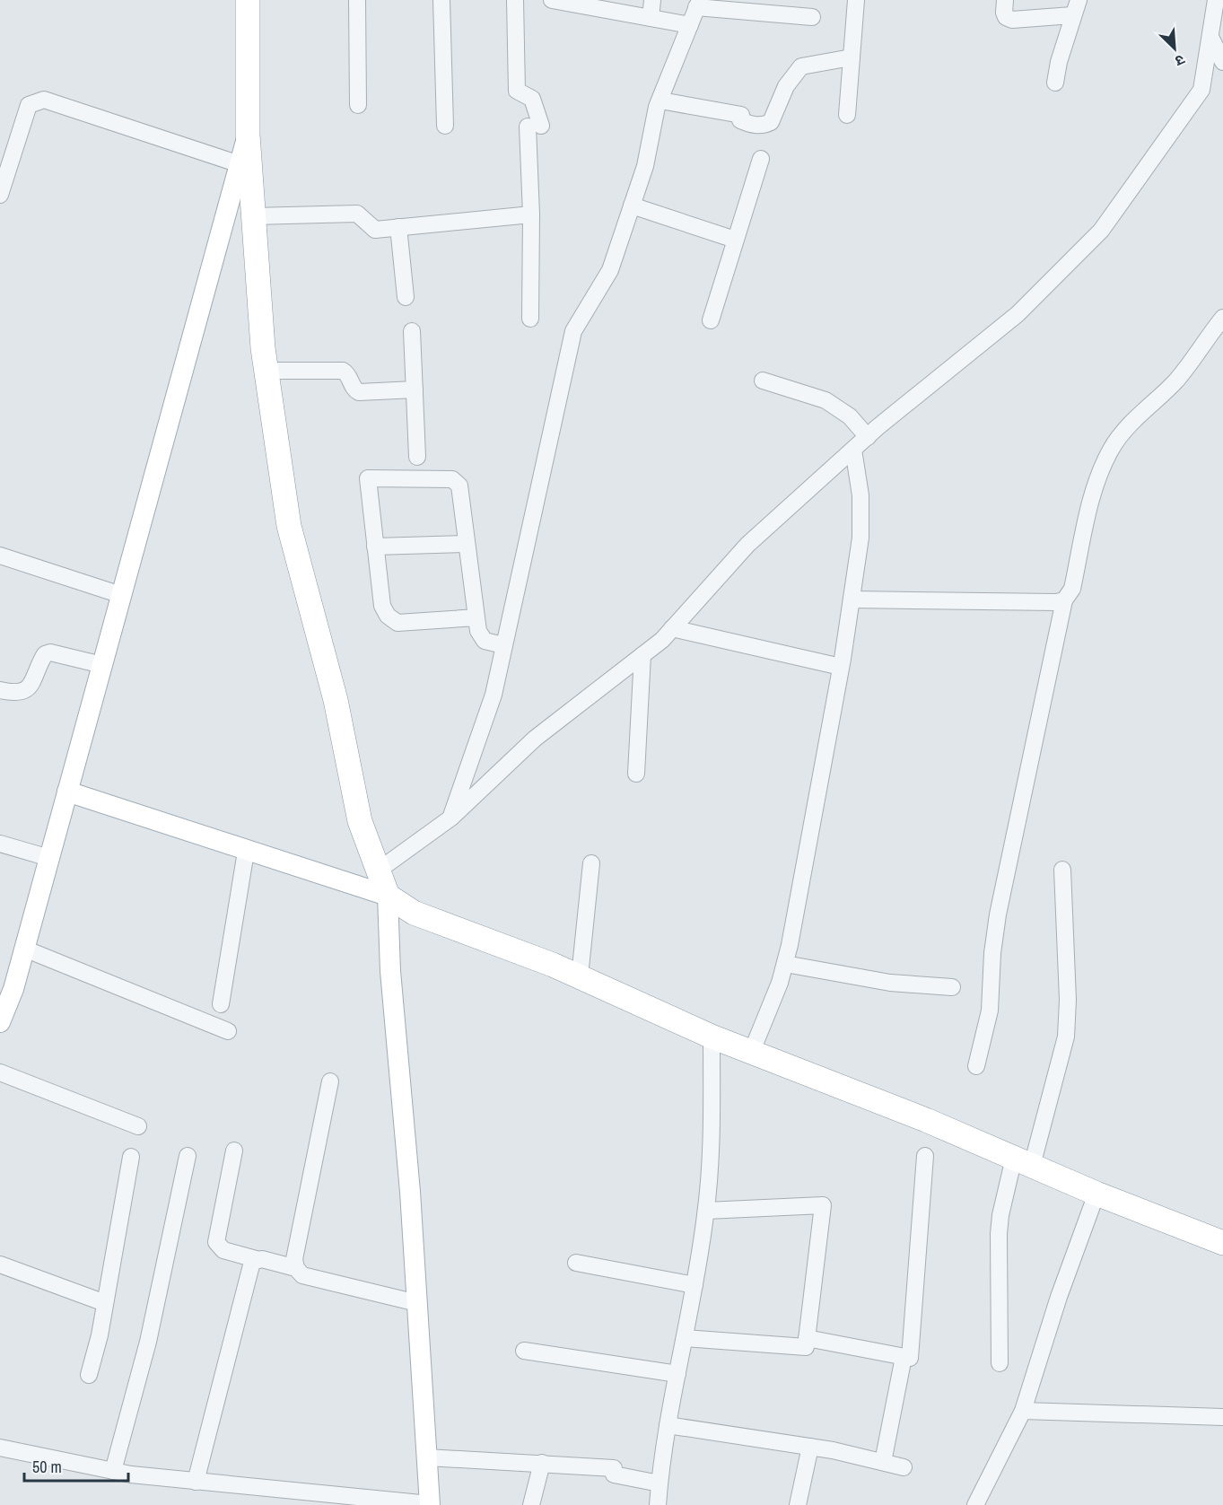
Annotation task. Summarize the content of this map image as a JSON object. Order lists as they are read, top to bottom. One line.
{"scale_bar":"50 m","north":"bottom right"}
